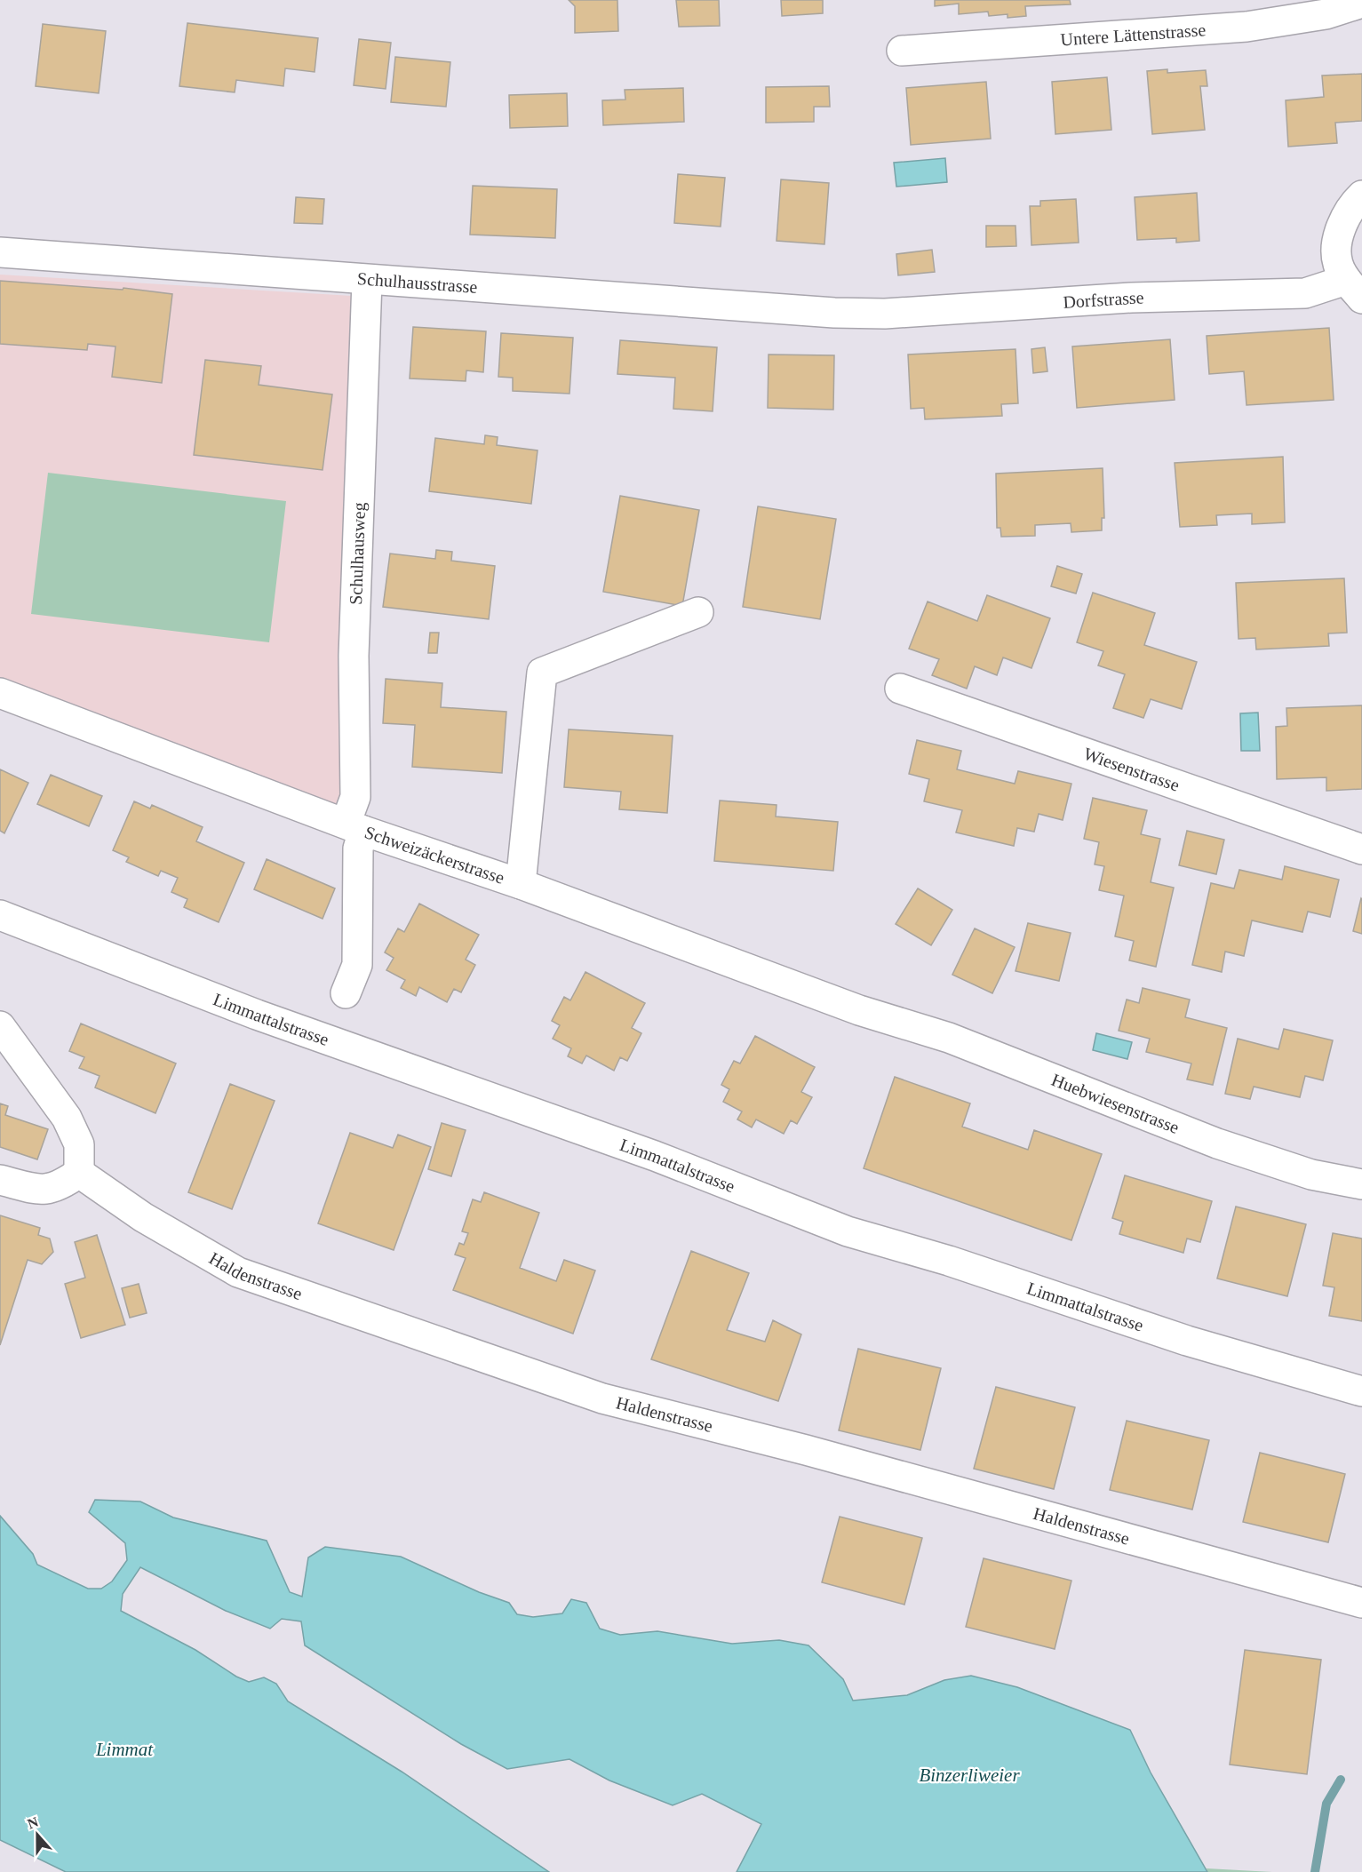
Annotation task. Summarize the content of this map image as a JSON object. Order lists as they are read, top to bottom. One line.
{"streets":{"street":["Untere Lättenstrasse","Schulhausstrasse","Dorfstrasse","Schulhausweg","Wiesenstrasse","Schweizäckerstrasse","Limmattalstrasse","Huebwiesenstrasse","Haldenstrasse"]},"crossings":[["Schulhausstrasse","Dorfstrasse"],["Schulhausstrasse","Schulhausweg"],["Schulhausweg","Schweizäckerstrasse"],["Schweizäckerstrasse","Huebwiesenstrasse"]],"water":["Limmat","Binzerliweier"],"north":"top"}
